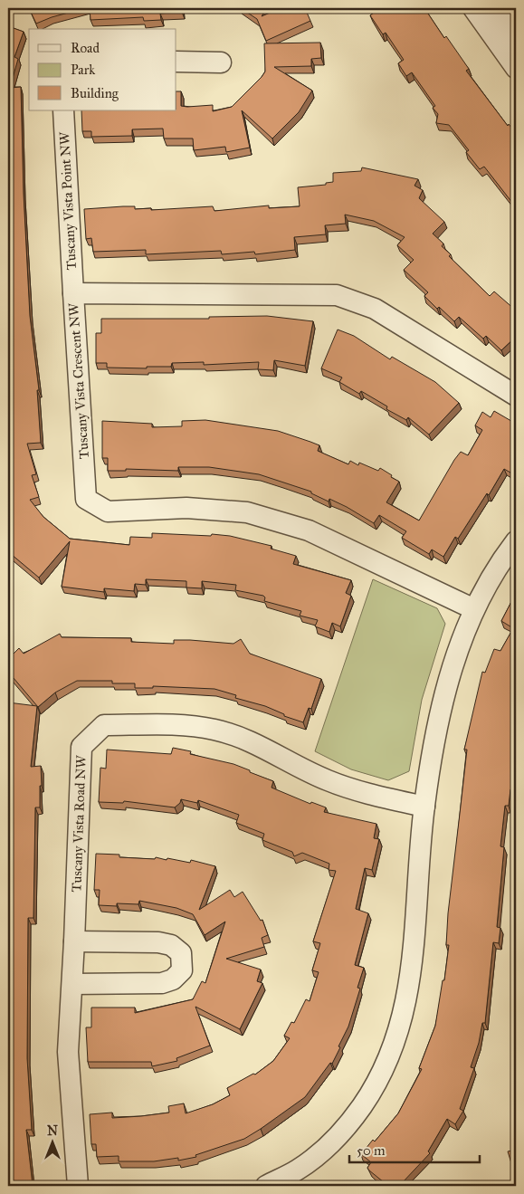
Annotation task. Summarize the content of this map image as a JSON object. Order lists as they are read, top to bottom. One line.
{"streets":{"street":["Tuscany Vista Point NW","Tuscany Vista Crescent NW","Tuscany Vista Road NW"]},"crossings":[["Tuscany Vista Point NW","Tuscany Vista Crescent NW"]],"legend":["Road","Park","Building"],"scale_bar":"50 m","north":"top"}
